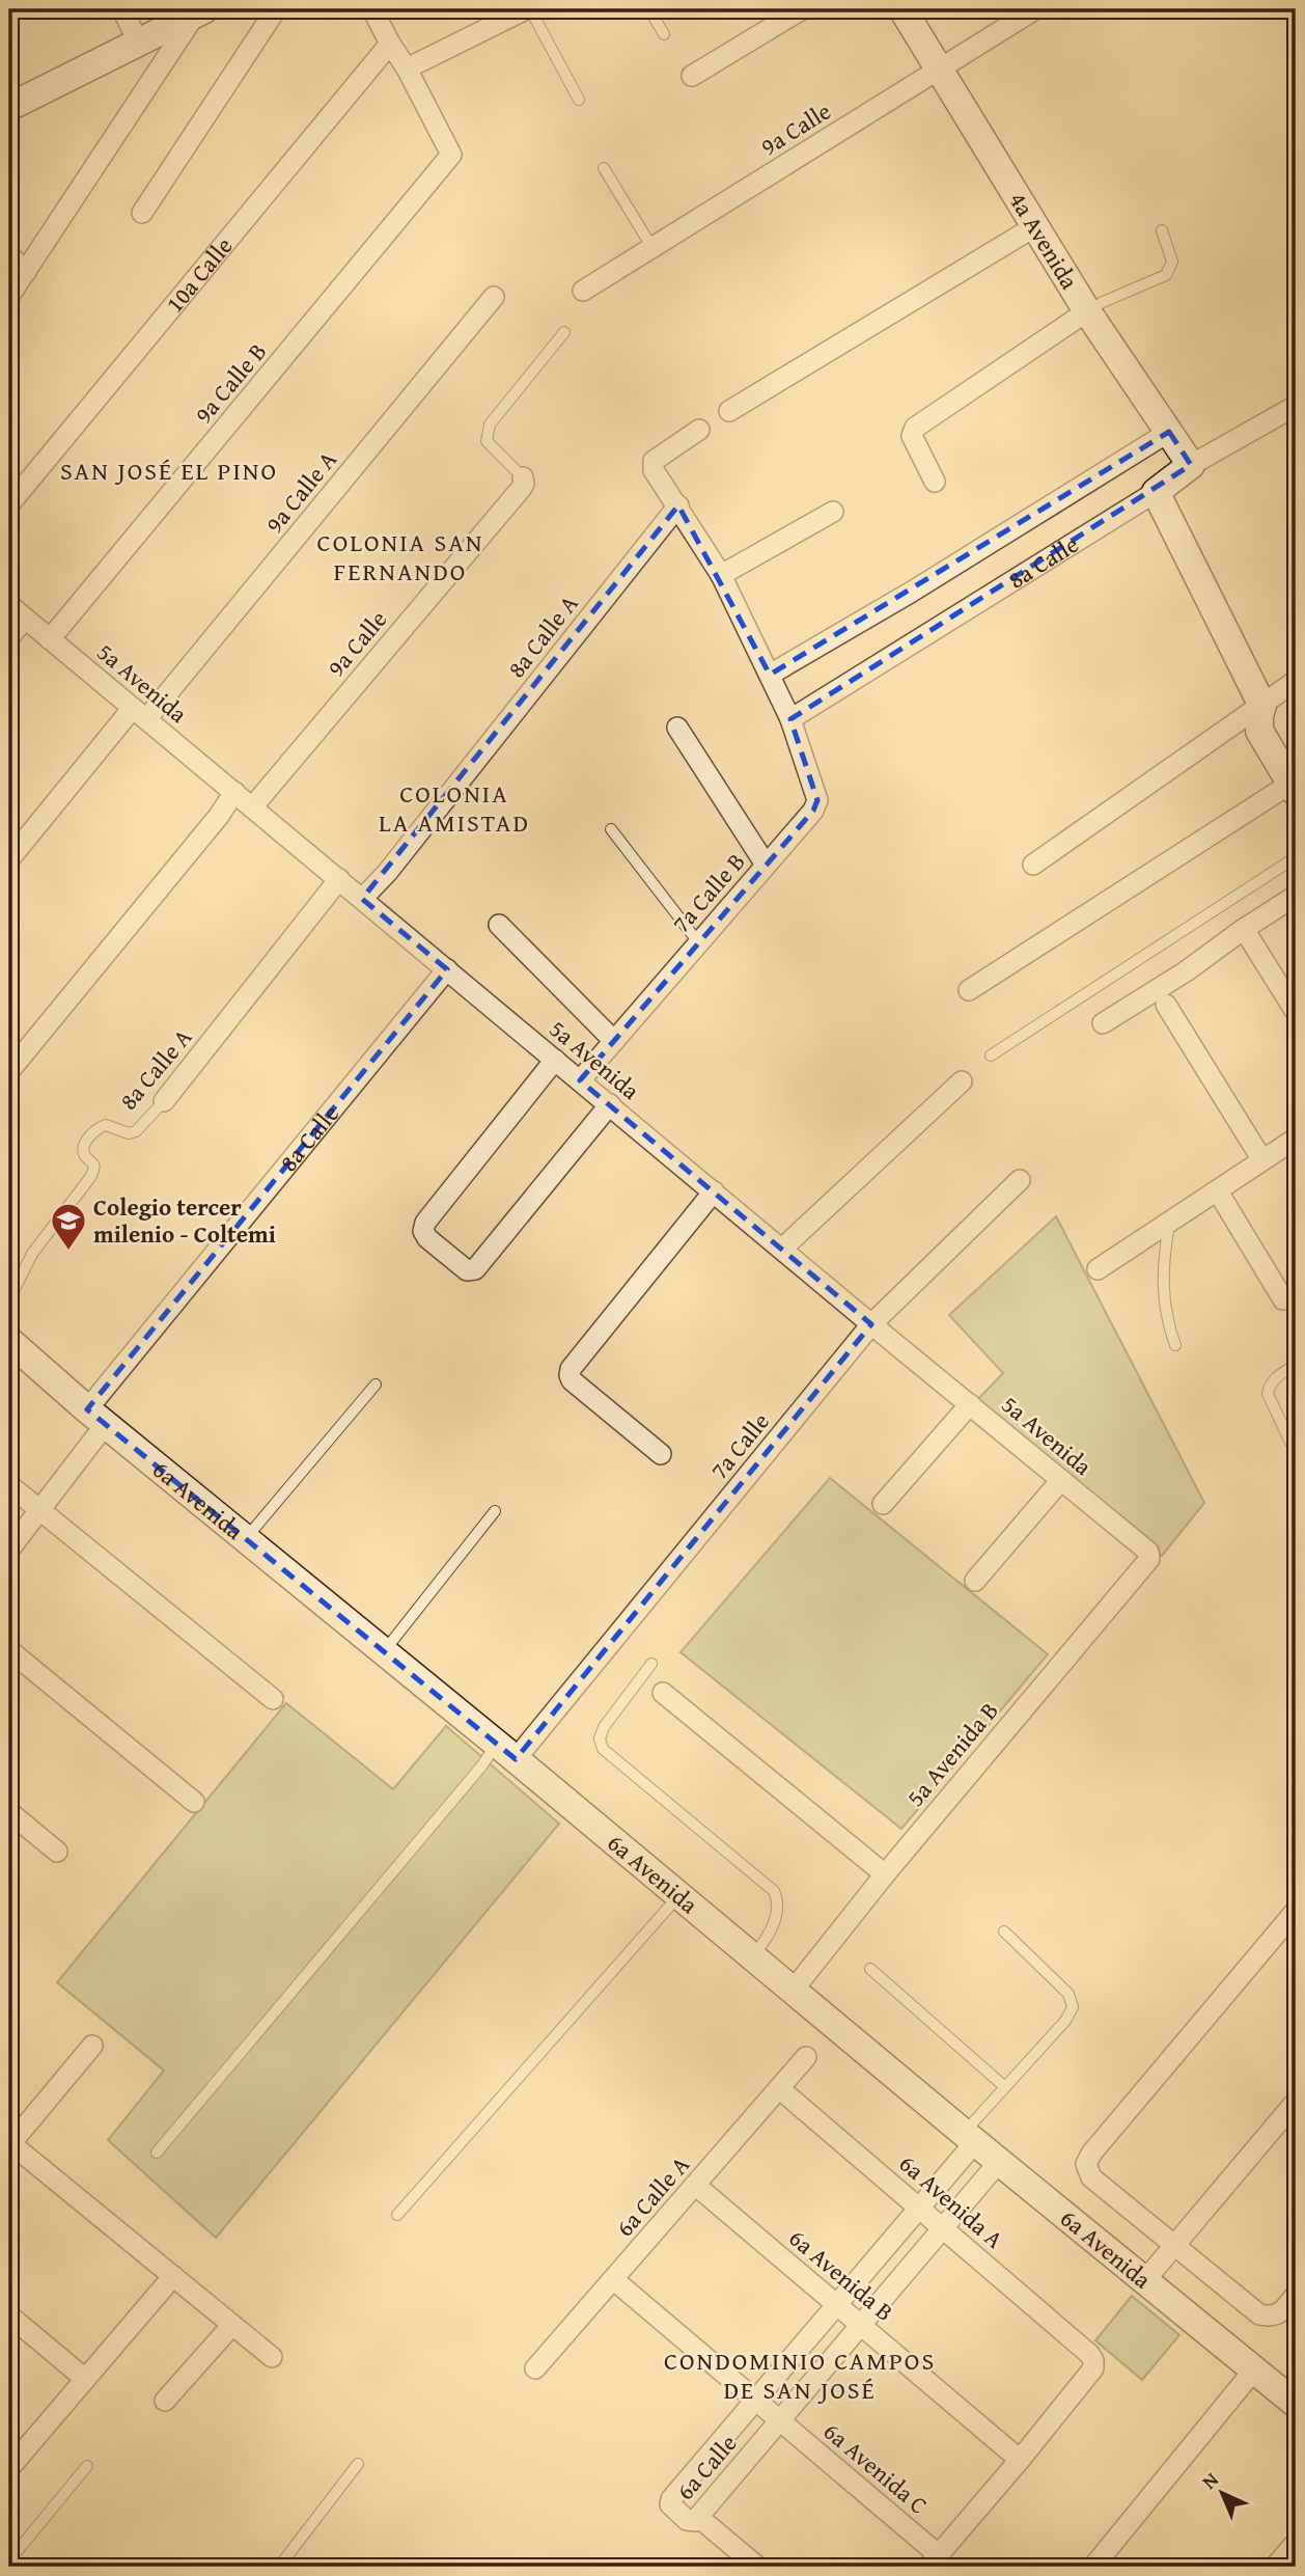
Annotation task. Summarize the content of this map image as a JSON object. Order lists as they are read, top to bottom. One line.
{"streets":{"street":["9a Calle","4a Avenida","10a Calle","9a Calle B","9a Calle A","8a Calle","8a Calle A","5a Avenida","7a Calle B","7a Calle","6a Avenida","5a Avenida B","6a Calle A","6a Avenida A","6a Avenida B","6a Calle","6a Avenida C"]},"crossings":[["9a Calle","4a Avenida"],["9a Calle","5a Avenida"],["4a Avenida","8a Calle"],["9a Calle B","5a Avenida"],["9a Calle A","5a Avenida"],["8a Calle","5a Avenida"],["8a Calle","7a Calle B"],["8a Calle","6a Avenida"],["8a Calle A","5a Avenida"],["5a Avenida","7a Calle B"],["5a Avenida","7a Calle"],["5a Avenida","5a Avenida B"],["7a Calle","6a Avenida"],["6a Avenida","5a Avenida B"],["6a Avenida","6a Calle"],["6a Calle A","6a Avenida A"],["6a Calle A","6a Avenida B"],["6a Calle A","6a Avenida C"],["6a Avenida A","6a Avenida B"],["6a Avenida A","6a Calle"],["6a Avenida B","6a Calle"],["6a Calle","6a Avenida C"]],"districts":["SAN JOSÉ EL PINO","COLONIA SAN FERNANDO","COLONIA LA AMISTAD","CONDOMINIO CAMPOS DE SAN JOSÉ"],"places":{"school or university":["Colegio tercer milenio - Coltemi"]},"north":"top left"}
